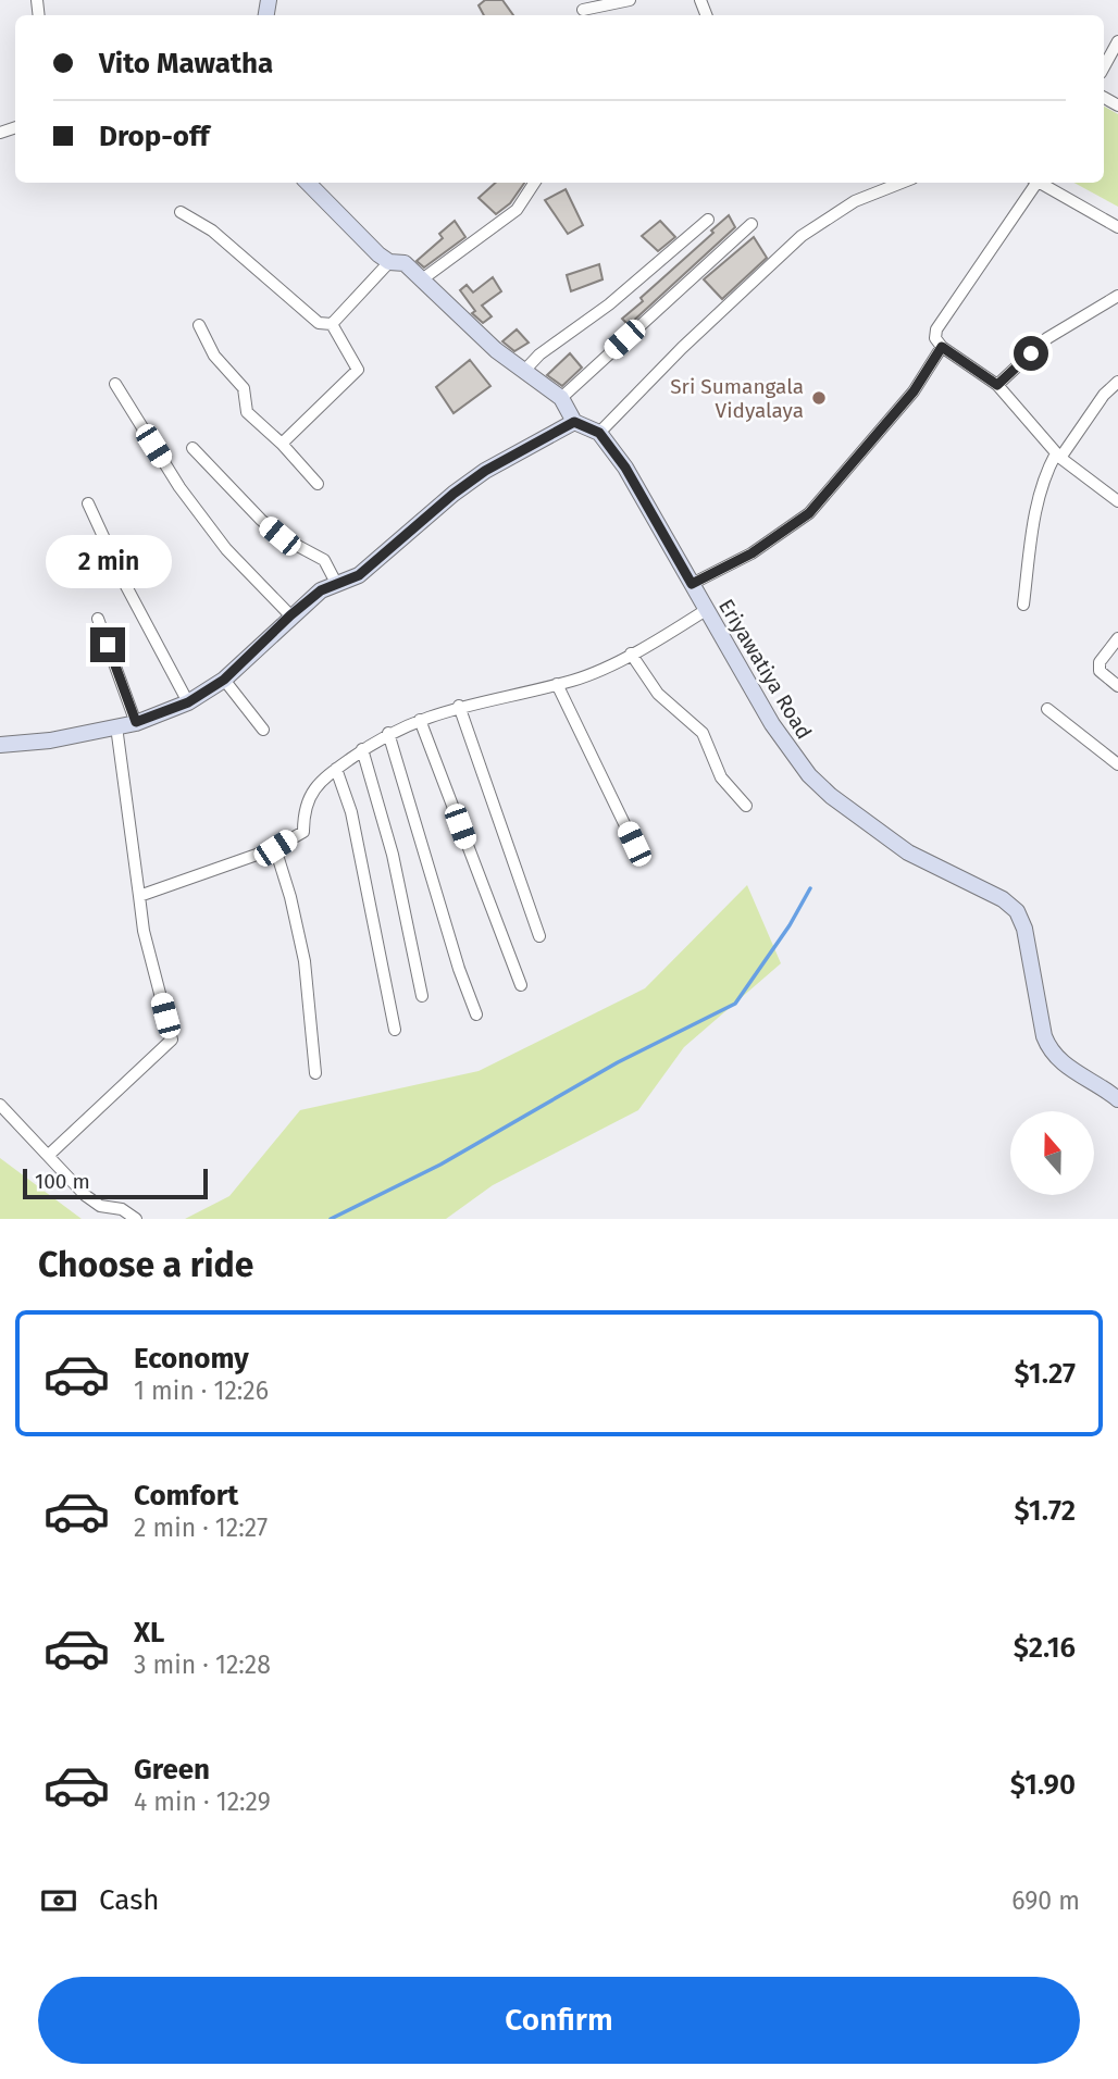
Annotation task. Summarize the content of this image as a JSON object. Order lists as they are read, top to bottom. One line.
{"streets":{"street":["Eriyawatiya Road"]},"places":["Sri Sumangala Vidyalaya"],"scale_bar":"100 m","north":"top","page":{"banner":["Vito Mawatha","Drop-off"],"bubble":"2 min","scale":"100 m","heading":"Choose a ride","list":[{"name":"Economy","note":"1 min · 12:26","value":"$1.27"},{"name":"Comfort","note":"2 min · 12:27","value":"$1.72"},{"name":"XL","note":"3 min · 12:28","value":"$2.16"},{"name":"Green","note":"4 min · 12:29","value":"$1.90"}],"pay":["Cash","690 m"],"buttons":"Confirm"}}
